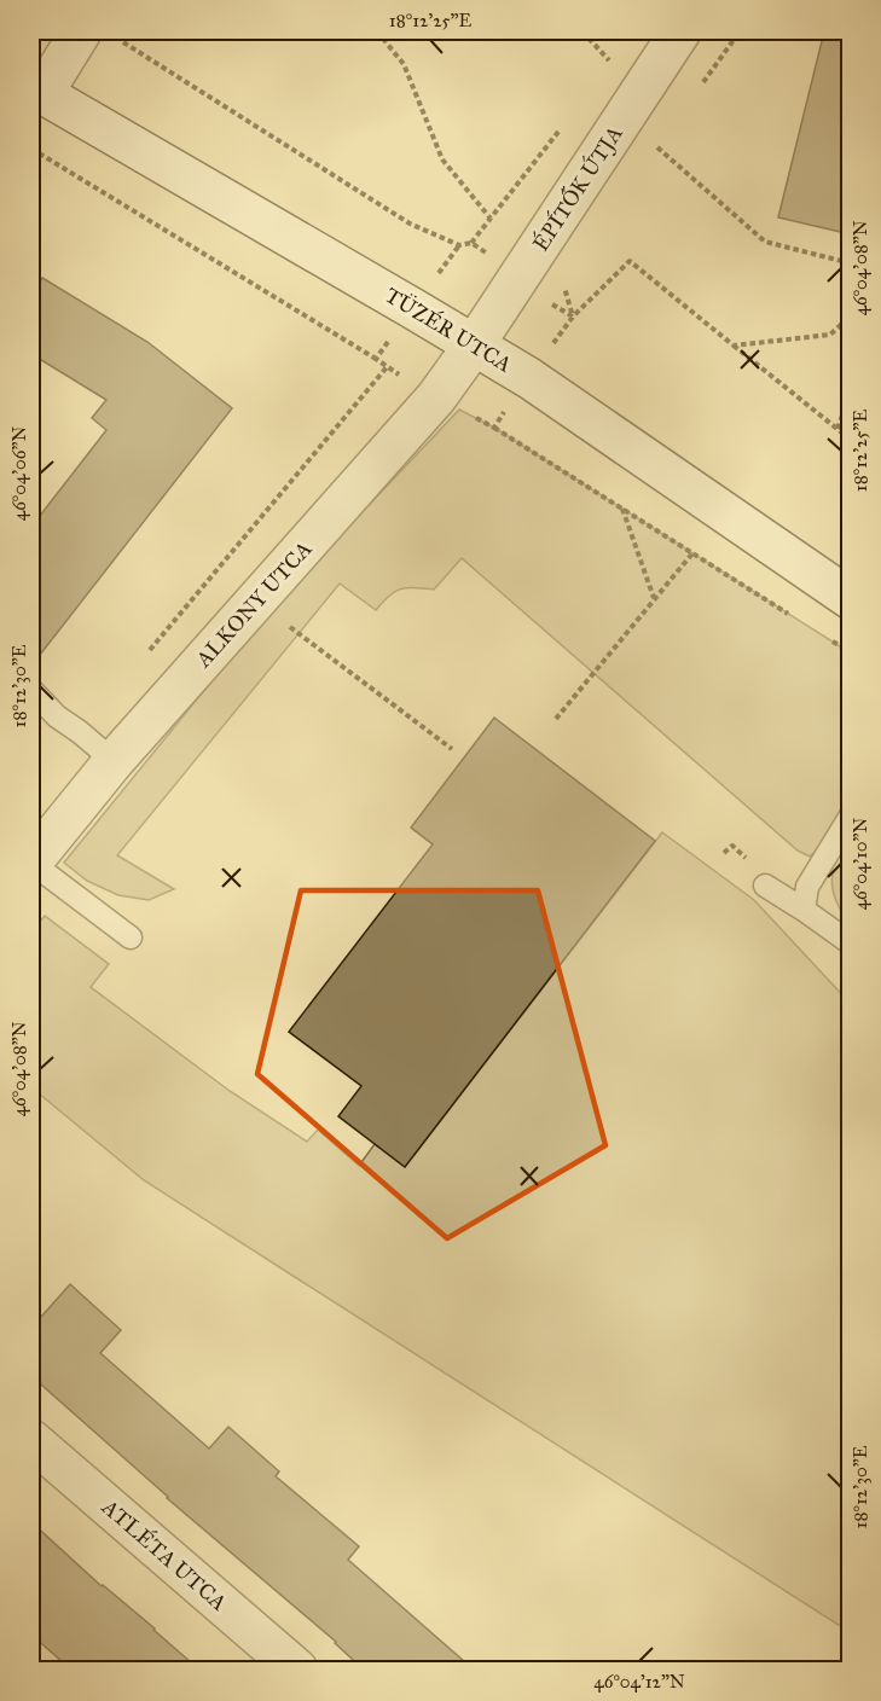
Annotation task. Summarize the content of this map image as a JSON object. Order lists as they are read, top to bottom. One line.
{"streets":{"street":["ÉPÍTŐK ÚTJA","TÜZÉR UTCA","ALKONY UTCA","ATLÉTA UTCA"]},"crossings":[["ÉPÍTŐK ÚTJA","TÜZÉR UTCA"],["ÉPÍTŐK ÚTJA","ALKONY UTCA"],["TÜZÉR UTCA","ALKONY UTCA"]],"coordinates":["18°12'25\"E","46°04'08\"N","46°04'06\"N","18°12'30\"E","46°04'10\"N","46°04'12\"N"]}
